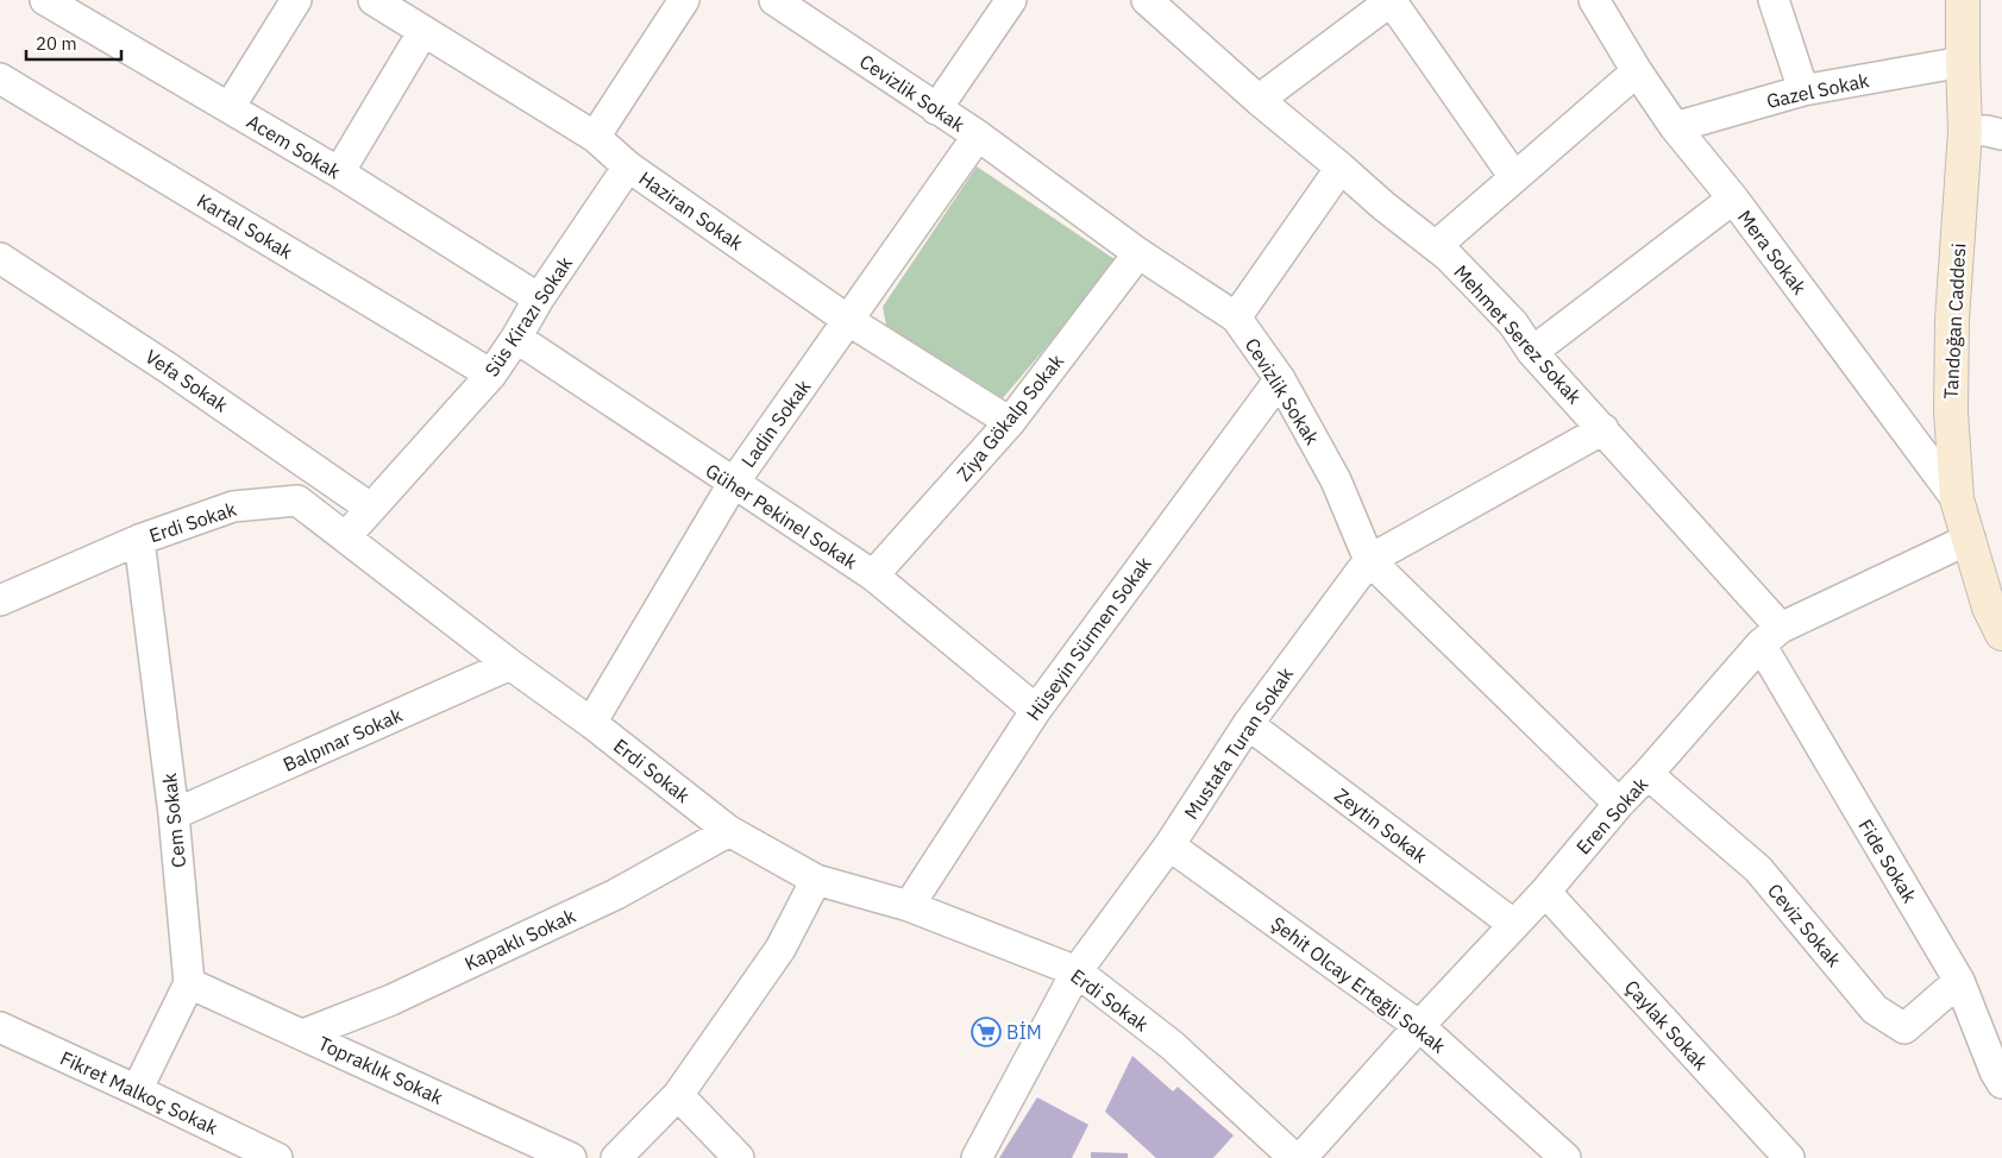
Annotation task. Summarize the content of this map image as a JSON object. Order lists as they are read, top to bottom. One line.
{"streets":{"street":["Gazel Sokak","Cevizlik Sokak","Acem Sokak","Haziran Sokak","Kartal Sokak","Mera Sokak","Süs Kirazı Sokak","Tandoğan Caddesi","Mehmet Serez Sokak","Vefa Sokak","Ziya Gökalp Sokak","Ladin Sokak","Güher Pekinel Sokak","Erdi Sokak","Hüseyin Sürmen Sokak","Balpınar Sokak","Mustafa Turan Sokak","Eren Sokak","Cem Sokak","Zeytin Sokak","Fide Sokak","Ceviz Sokak","Kapaklı Sokak","Şehit Olcay Erteğli Sokak","Çaylak Sokak","Topraklık Sokak","Fikret Malkoç Sokak"]},"crossings":[["Gazel Sokak","Mera Sokak"],["Gazel Sokak","Tandoğan Caddesi"],["Cevizlik Sokak","Ziya Gökalp Sokak"],["Cevizlik Sokak","Ladin Sokak"],["Cevizlik Sokak","Hüseyin Sürmen Sokak"],["Cevizlik Sokak","Mustafa Turan Sokak"],["Cevizlik Sokak","Eren Sokak"],["Acem Sokak","Süs Kirazı Sokak"],["Haziran Sokak","Süs Kirazı Sokak"],["Haziran Sokak","Ziya Gökalp Sokak"],["Haziran Sokak","Ladin Sokak"],["Kartal Sokak","Süs Kirazı Sokak"],["Mera Sokak","Tandoğan Caddesi"],["Süs Kirazı Sokak","Vefa Sokak"],["Süs Kirazı Sokak","Güher Pekinel Sokak"],["Süs Kirazı Sokak","Erdi Sokak"],["Tandoğan Caddesi","Eren Sokak"],["Mehmet Serez Sokak","Mustafa Turan Sokak"],["Mehmet Serez Sokak","Eren Sokak"],["Mehmet Serez Sokak","Fide Sokak"],["Ziya Gökalp Sokak","Güher Pekinel Sokak"],["Ladin Sokak","Güher Pekinel Sokak"],["Ladin Sokak","Erdi Sokak"],["Güher Pekinel Sokak","Hüseyin Sürmen Sokak"],["Erdi Sokak","Hüseyin Sürmen Sokak"],["Erdi Sokak","Balpınar Sokak"],["Erdi Sokak","Mustafa Turan Sokak"],["Erdi Sokak","Cem Sokak"],["Erdi Sokak","Kapaklı Sokak"],["Balpınar Sokak","Cem Sokak"],["Mustafa Turan Sokak","Zeytin Sokak"],["Mustafa Turan Sokak","Şehit Olcay Erteğli Sokak"],["Eren Sokak","Zeytin Sokak"],["Eren Sokak","Fide Sokak"],["Eren Sokak","Ceviz Sokak"],["Eren Sokak","Şehit Olcay Erteğli Sokak"],["Eren Sokak","Çaylak Sokak"],["Cem Sokak","Topraklık Sokak"],["Fide Sokak","Ceviz Sokak"],["Kapaklı Sokak","Topraklık Sokak"]],"places":{"supermarket":["BİM"]},"scale_bar":"20 m"}
